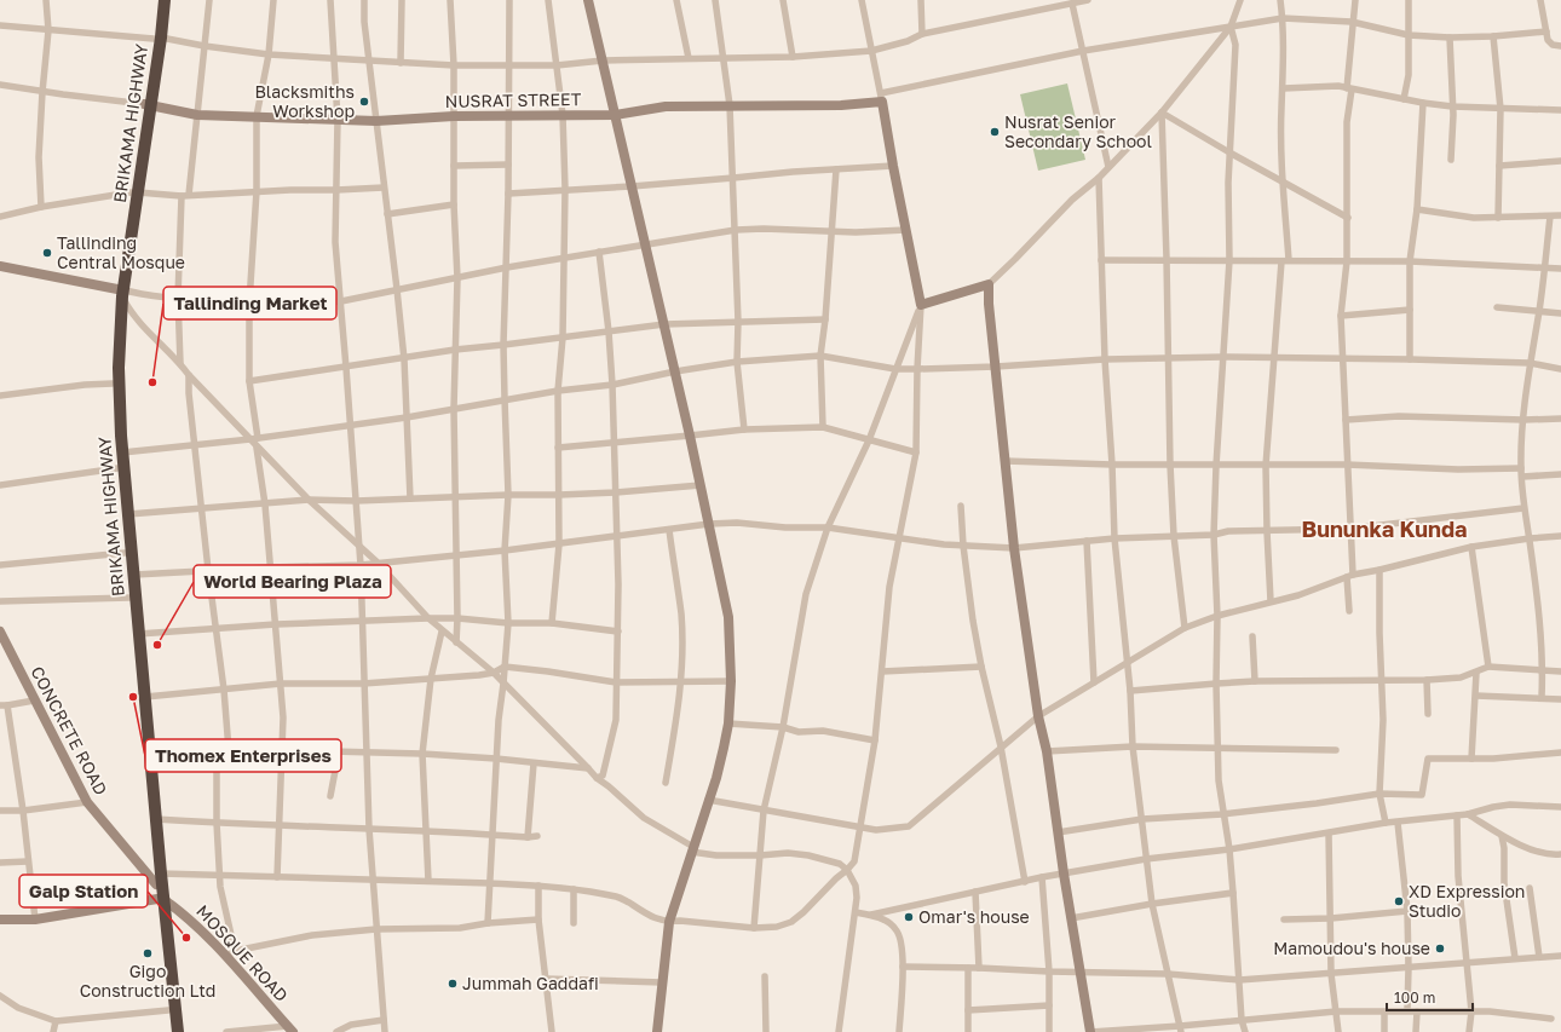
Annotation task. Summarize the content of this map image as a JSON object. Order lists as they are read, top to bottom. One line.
{"streets":{"highway":["BRIKAMA HIGHWAY"],"street":["NUSRAT STREET","CONCRETE ROAD","MOSQUE ROAD"]},"crossings":[["NUSRAT STREET","BRIKAMA HIGHWAY"],["BRIKAMA HIGHWAY","CONCRETE ROAD"],["BRIKAMA HIGHWAY","MOSQUE ROAD"]],"districts":["Bununka Kunda"],"places":["Blacksmiths Workshop","Nusrat Senior Secondary School","Tallinding Central Mosque","Tallinding Market","World Bearing Plaza","Thomex Enterprises","XD Expression Studio","Omar's house","Galp Station","Mamoudou's house","Gigo Construction Ltd","Jummah Gaddafi"],"scale_bar":"100 m"}
